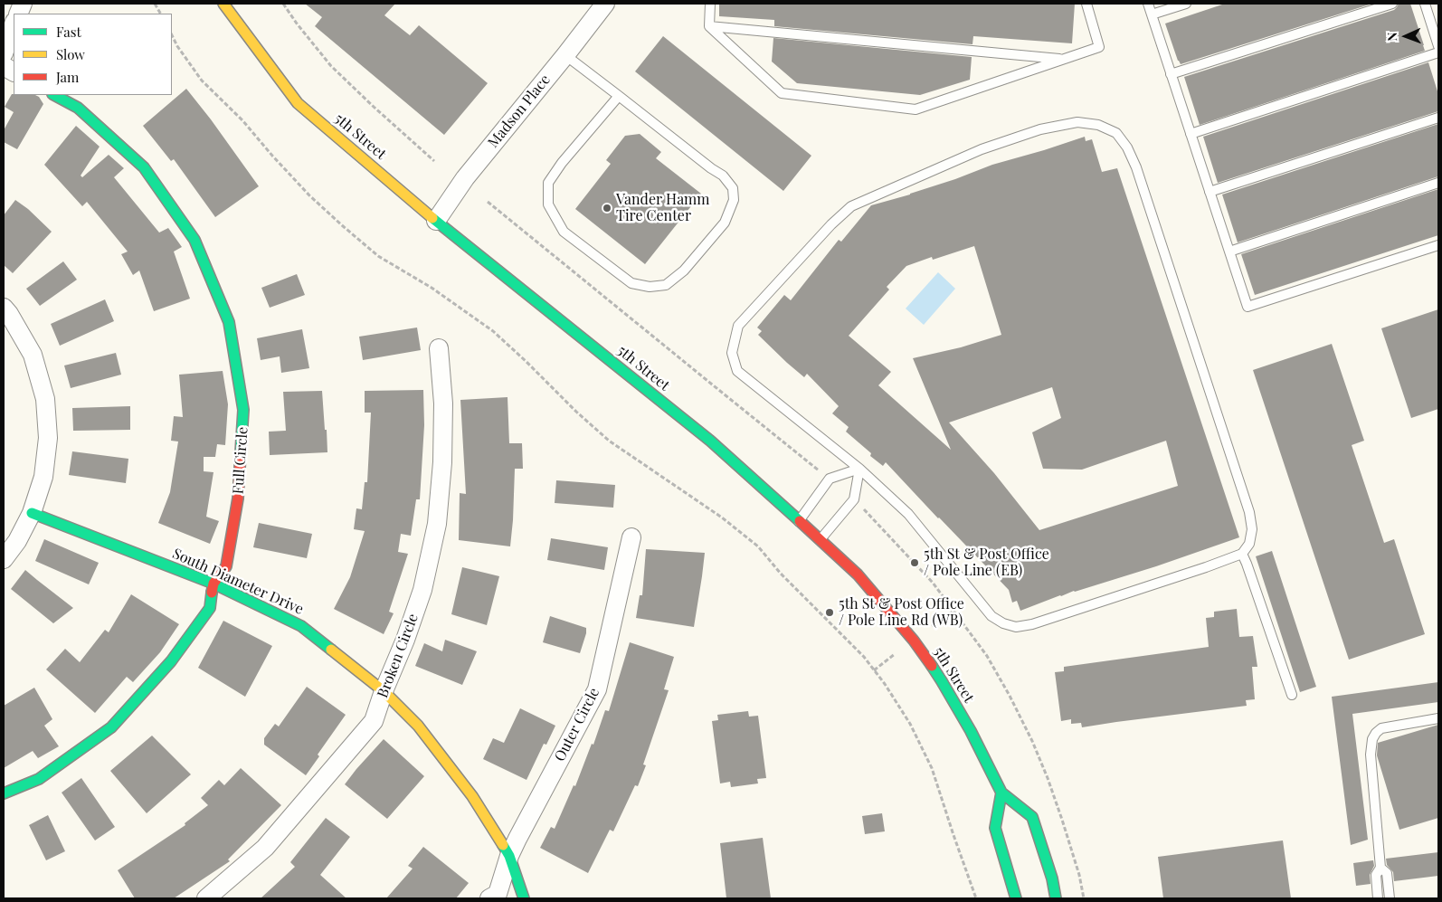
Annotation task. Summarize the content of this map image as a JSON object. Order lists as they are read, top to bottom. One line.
{"streets":{"street":["Madson Place","5th Street","Full Circle","South Diameter Drive","Broken Circle","Outer Circle"]},"crossings":[["Madson Place","5th Street"],["Full Circle","South Diameter Drive"],["South Diameter Drive","Broken Circle"],["South Diameter Drive","Outer Circle"]],"places":["Vander Hamm Tire Center","5th St & Post Office / Pole Line (EB)","5th St & Post Office / Pole Line Rd (WB)"],"legend":["Fast","Slow","Jam"],"north":"left"}
